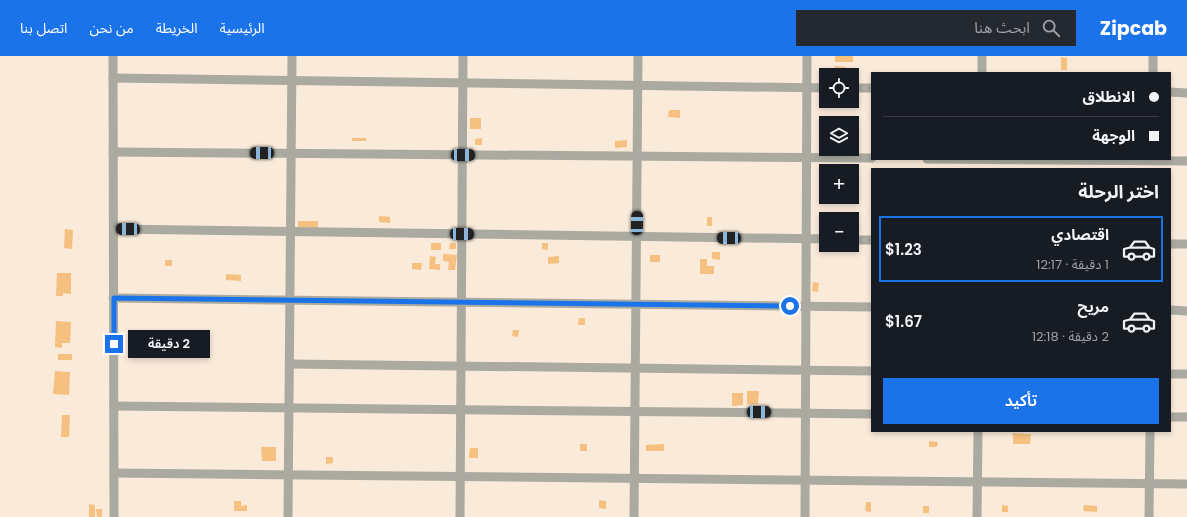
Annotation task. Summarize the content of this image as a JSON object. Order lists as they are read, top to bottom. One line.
{"page":{"header":"Zipcab","search":"ابحث هنا","nav":["الرئيسية","الخريطة","من نحن","اتصل بنا"],"map_buttons":["+","−"],"banner":["الانطلاق","الوجهة"],"heading":"اختر الرحلة","list":[{"name":"اقتصادي","note":"1 دقيقة · 12:17","value":"$1.23"},{"name":"مريح","note":"2 دقيقة · 12:18","value":"$1.67"}],"bubble":"2 دقيقة","buttons":"تأكيد"}}
